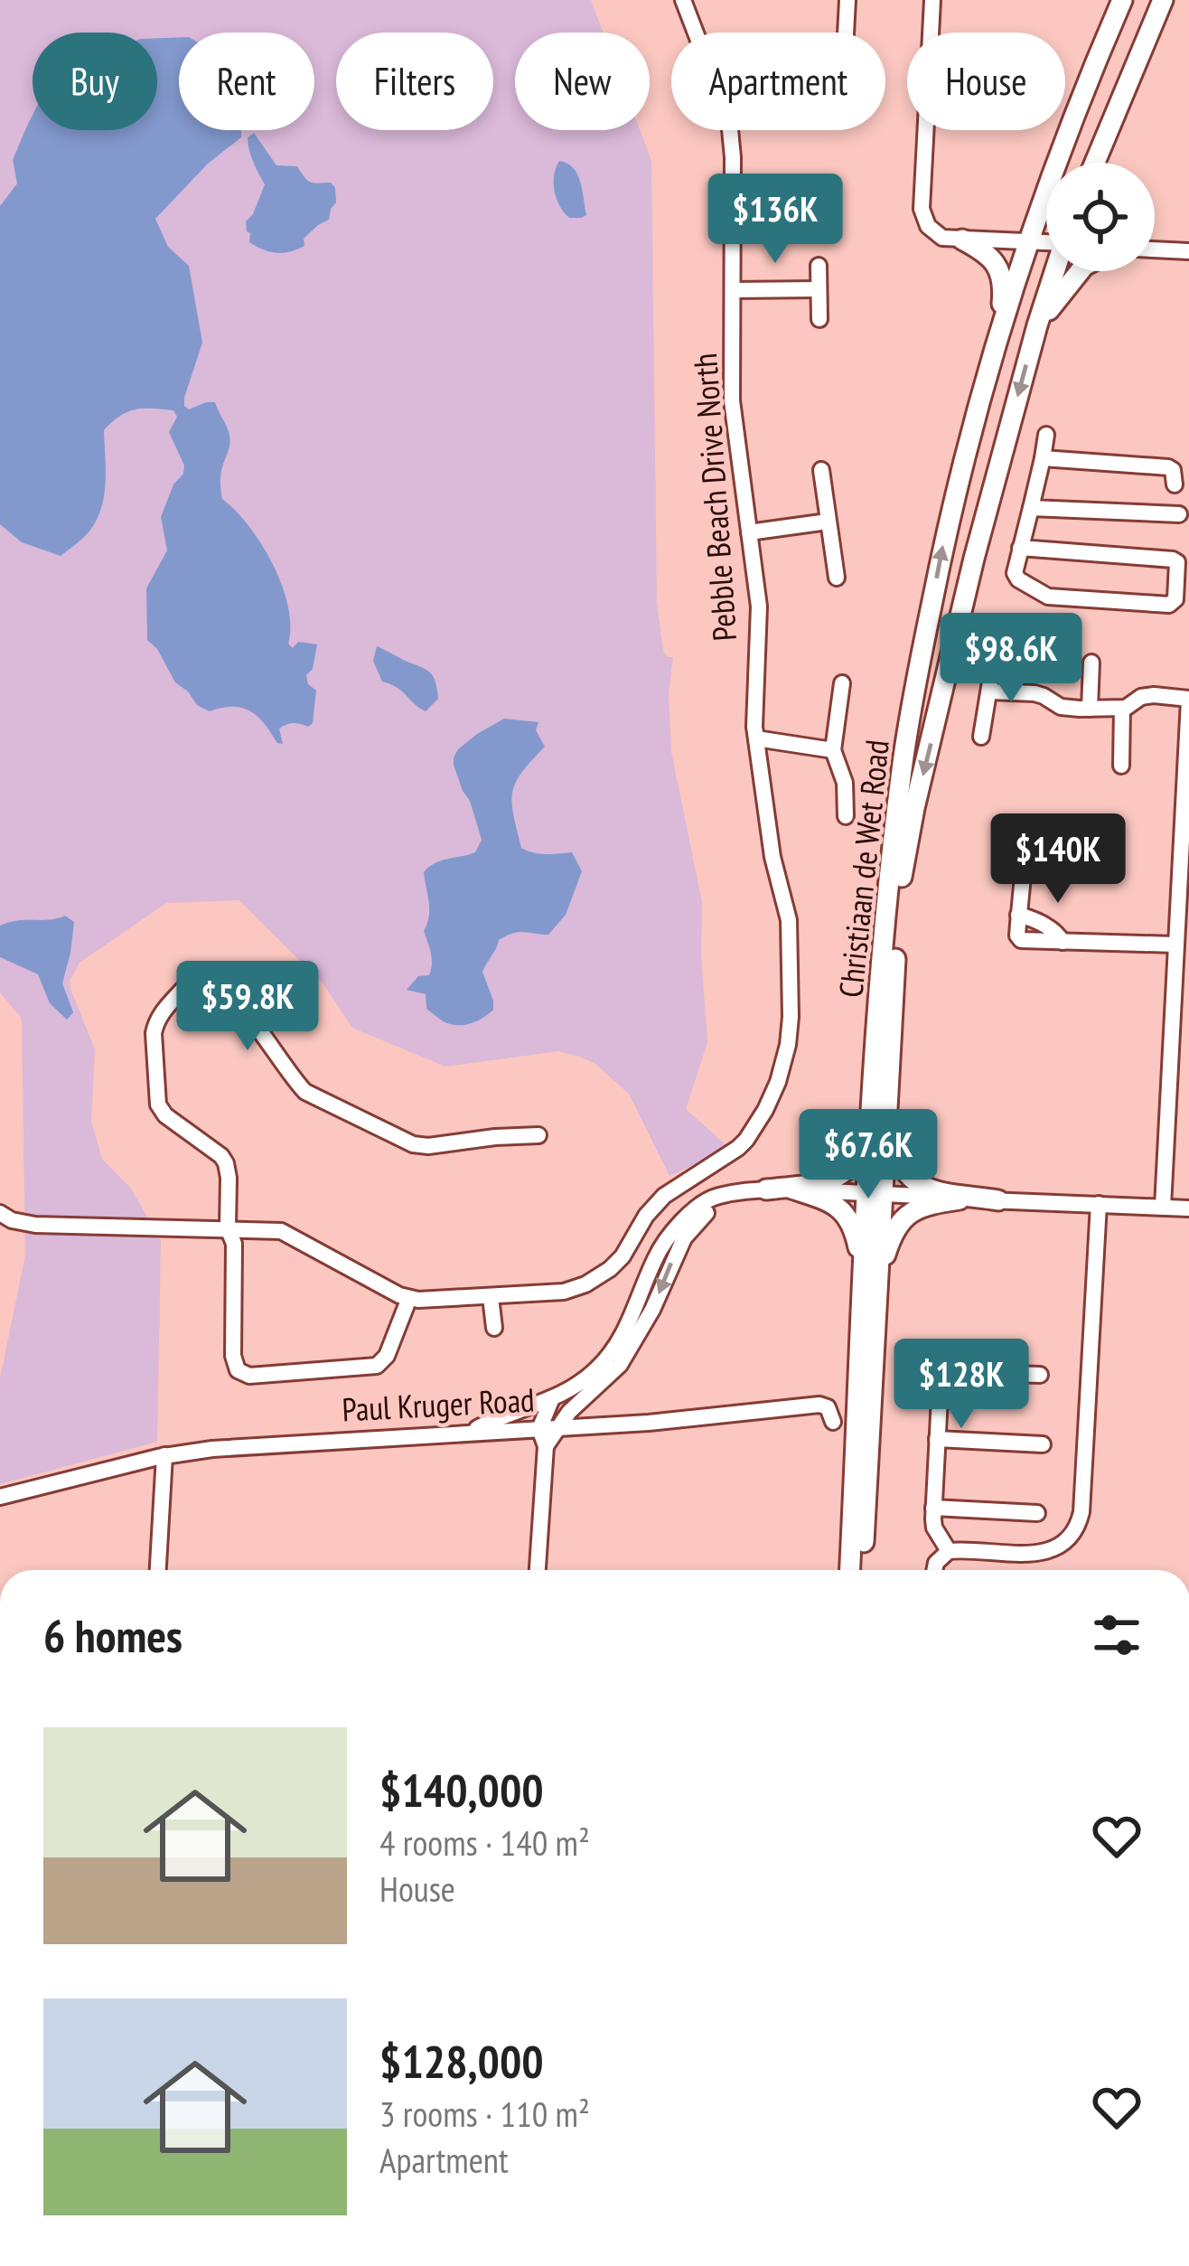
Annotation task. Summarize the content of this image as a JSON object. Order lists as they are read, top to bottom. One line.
{"streets":{"main road":["Christiaan de Wet Road"],"street":["Pebble Beach Drive North","Paul Kruger Road"]},"page":{"chip":["Buy","Rent","Filters","New","Apartment","House"],"price":["$136K","$98.6K","$140K","$59.8K","$67.6K","$128K"],"heading":"6 homes","list":[{"name":"$140,000","note":"4 rooms · 140 m² · House"},{"name":"$128,000","note":"3 rooms · 110 m² · Apartment"}]}}
